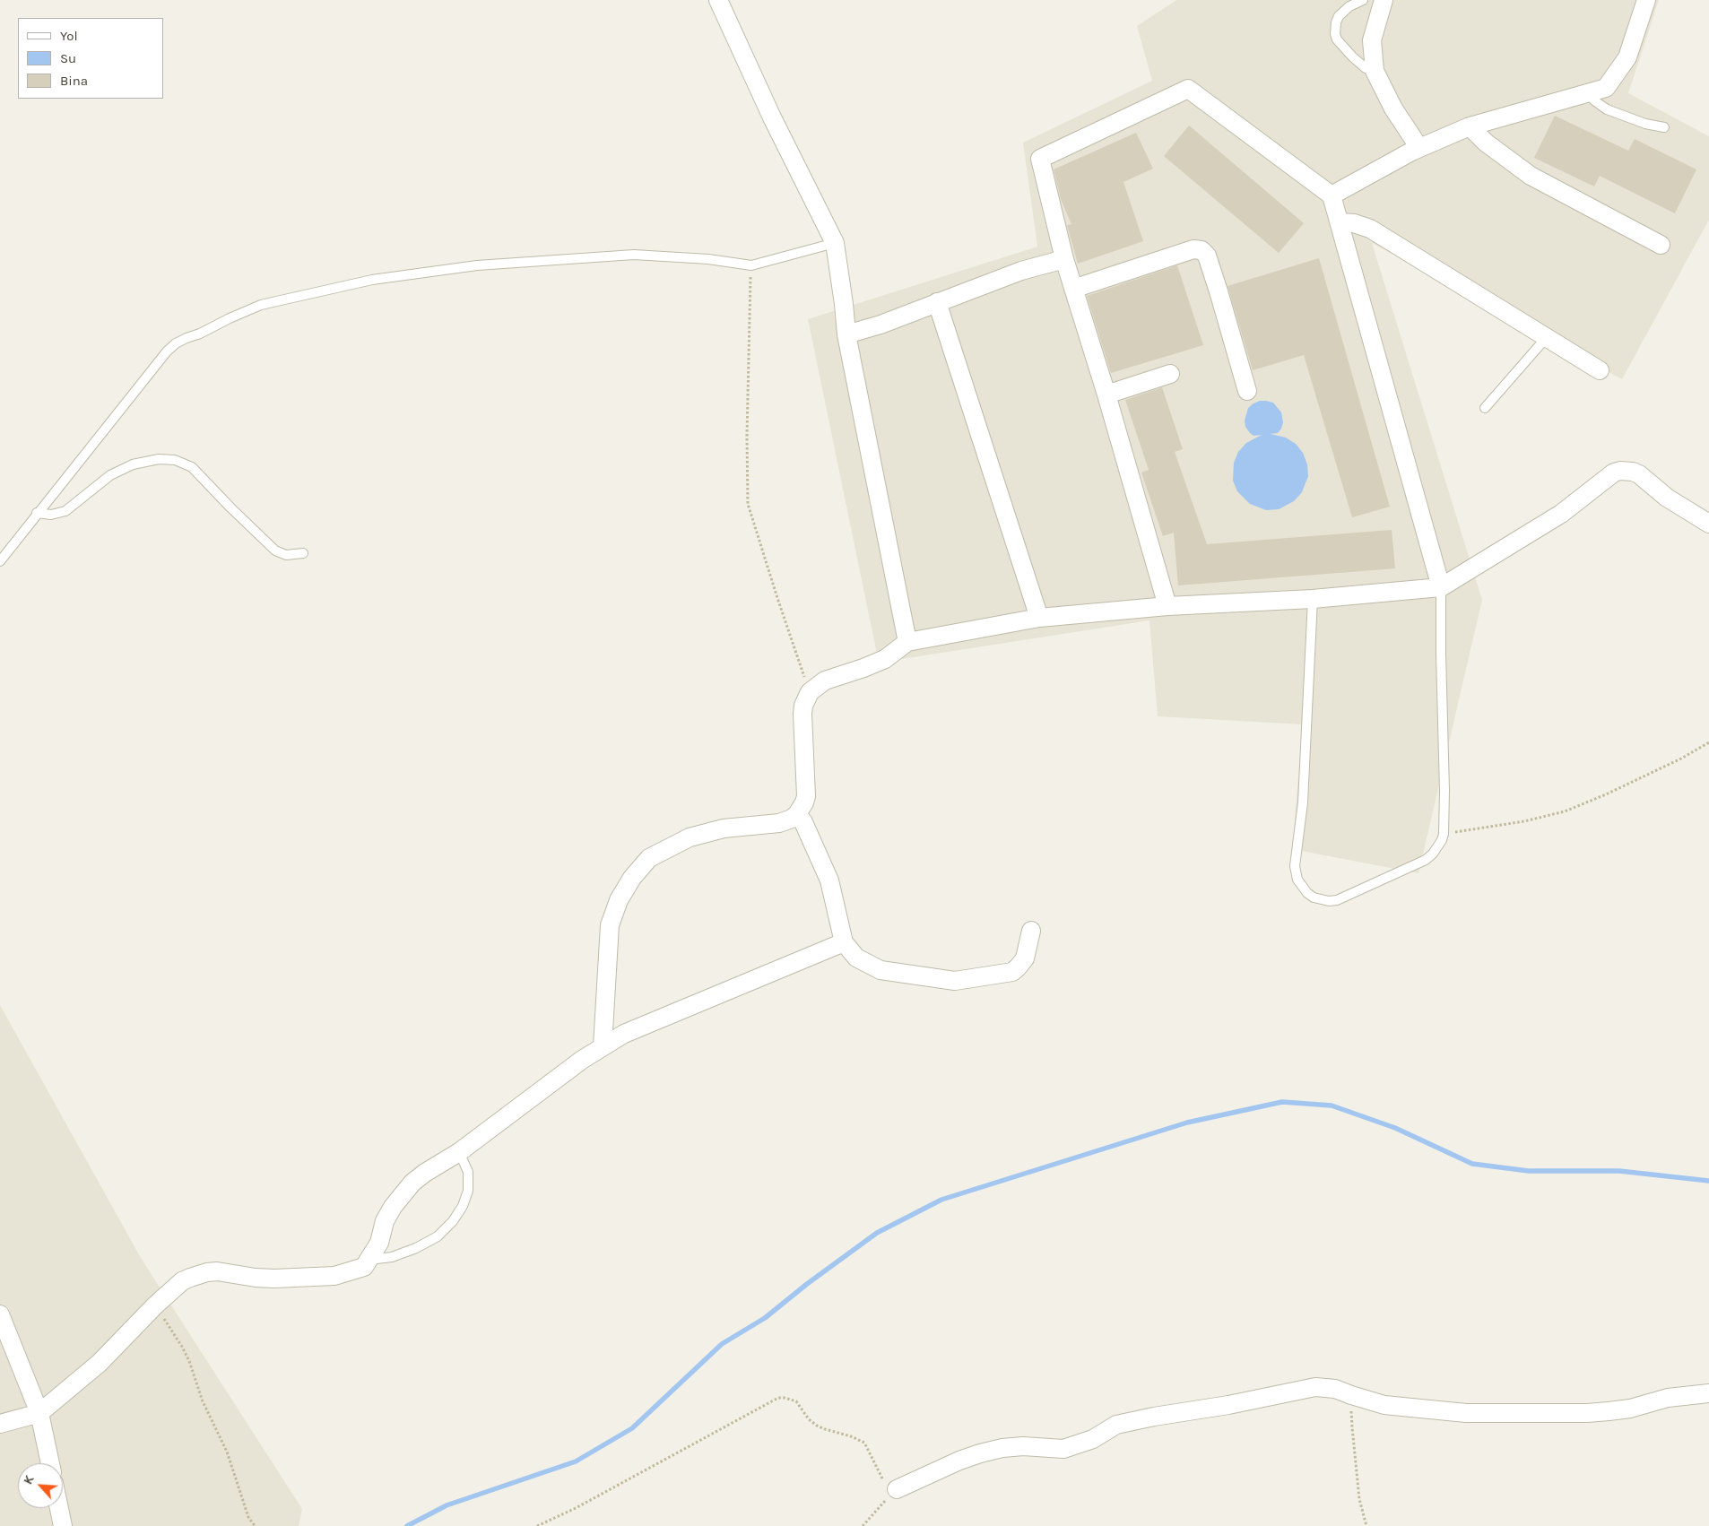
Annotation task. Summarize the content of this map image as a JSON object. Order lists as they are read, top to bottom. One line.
{"legend":["Yol","Su","Bina"],"north":"top left"}
